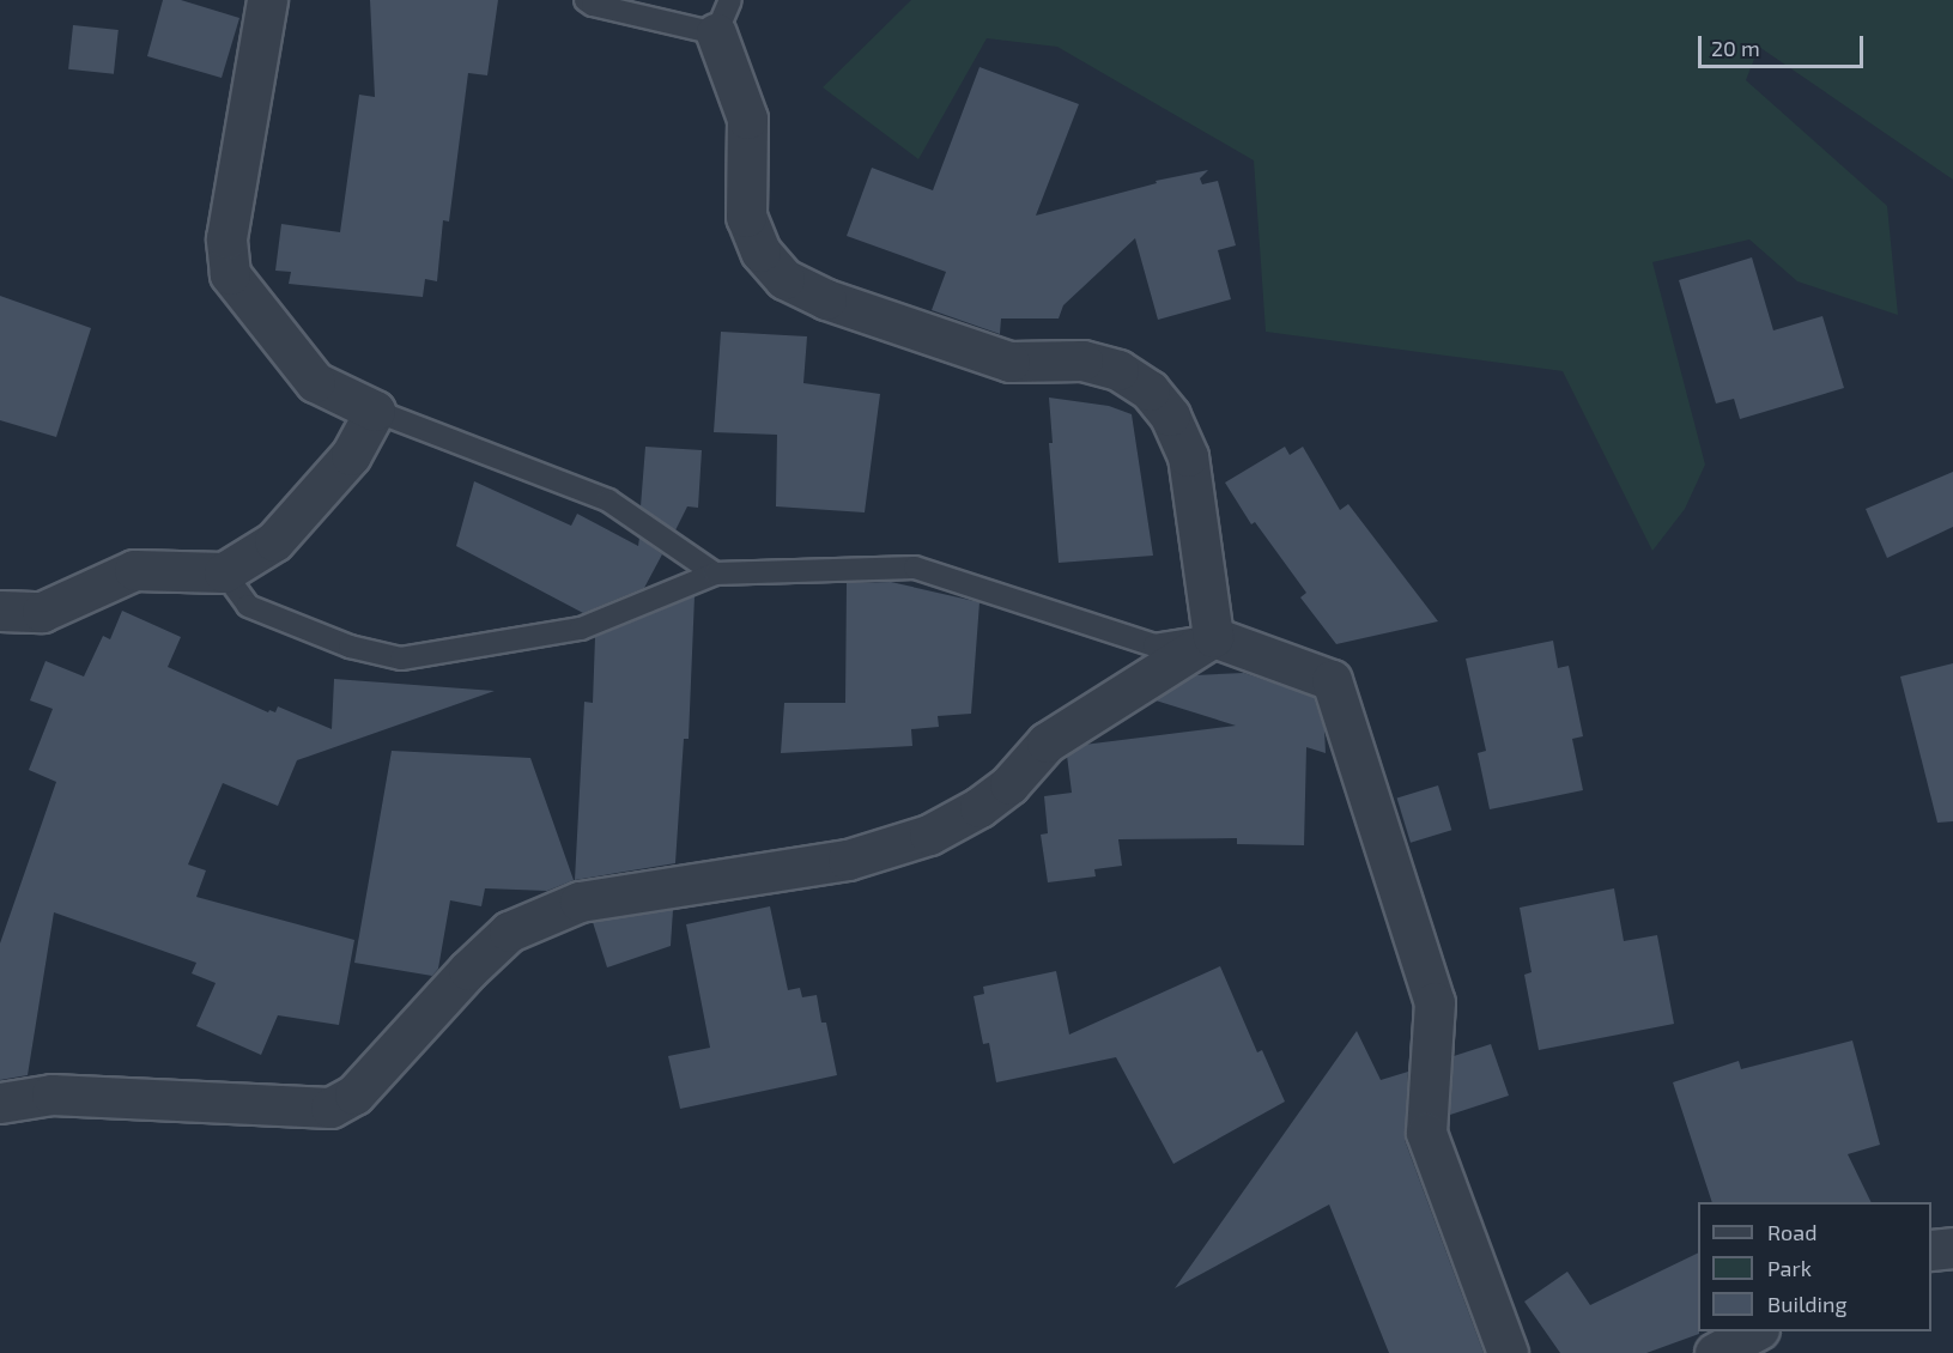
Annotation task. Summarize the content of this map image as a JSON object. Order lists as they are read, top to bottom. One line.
{"legend":["Road","Park","Building"],"scale_bar":"20 m"}
